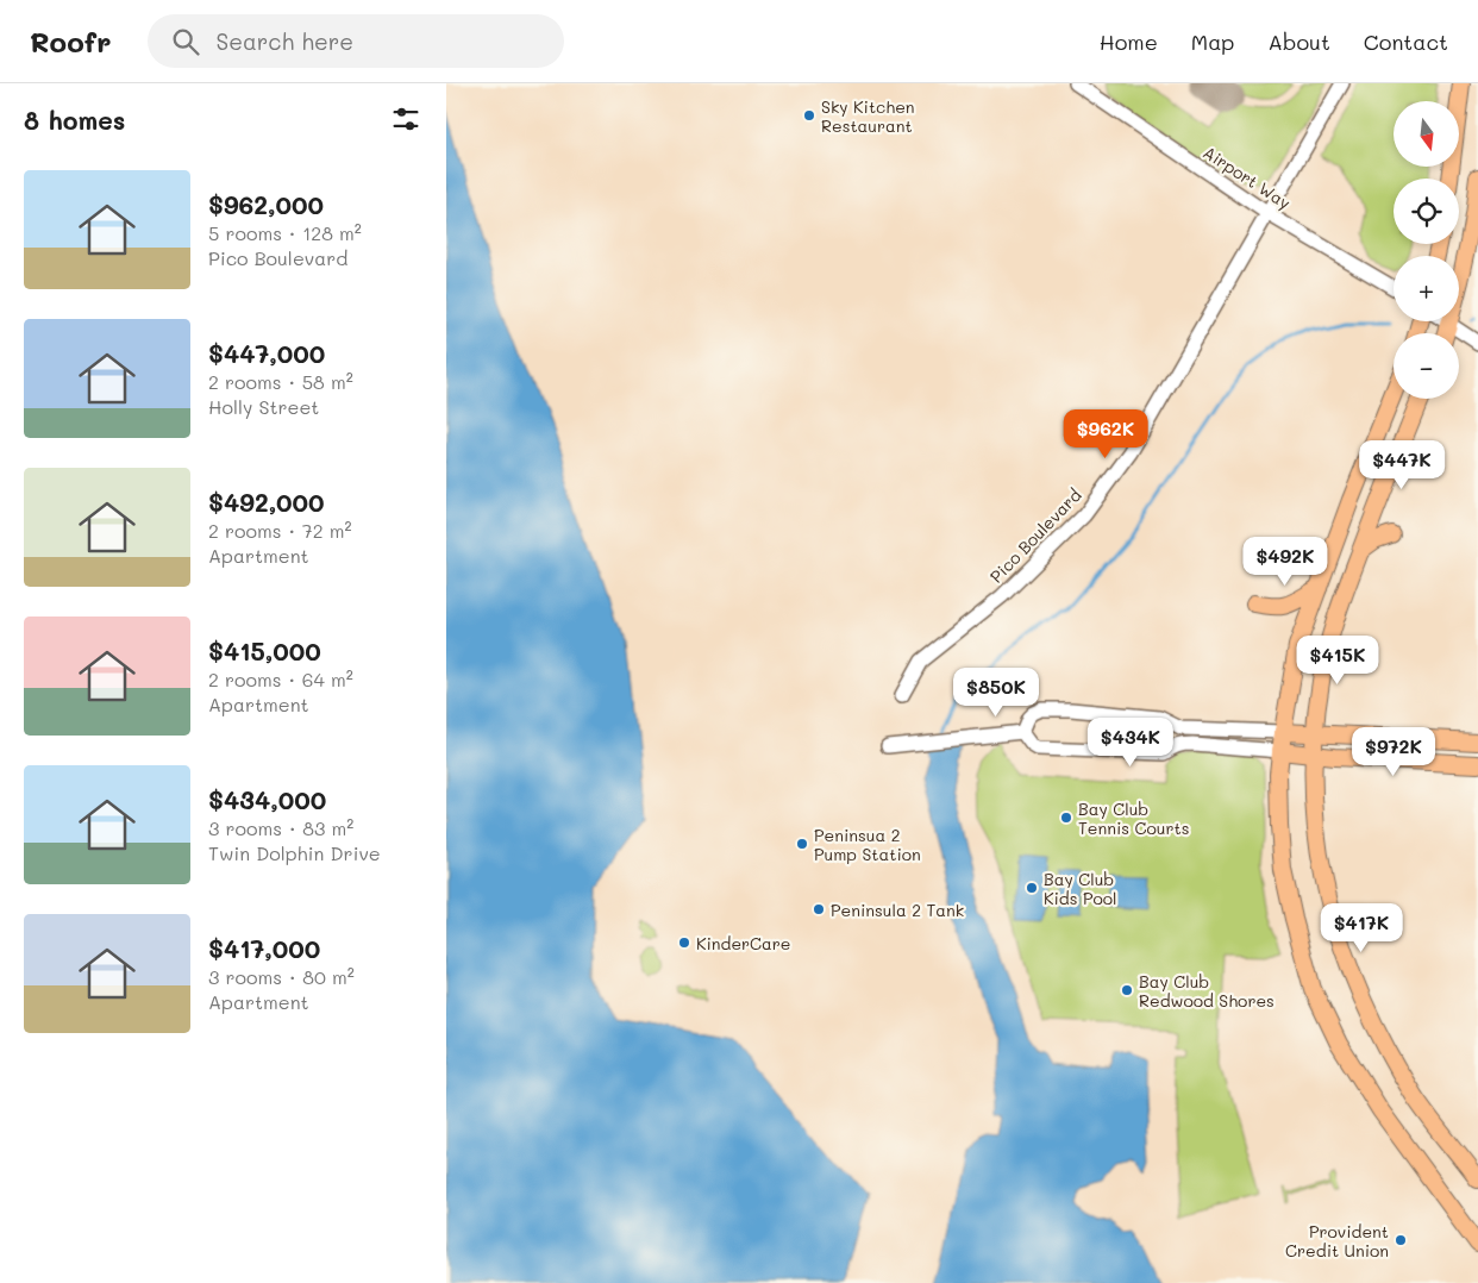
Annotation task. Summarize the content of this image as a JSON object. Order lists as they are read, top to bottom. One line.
{"streets":{"street":["Airport Way","Pico Boulevard"]},"crossings":[["Airport Way","Pico Boulevard"]],"places":["Sky Kitchen Restaurant","Bay Club Tennis Courts","Peninsua 2 Pump Station","Bay Club Kids Pool","Peninsula 2 Tank","KinderCare","Bay Club Redwood Shores","Provident Credit Union"],"north":"bottom","page":{"header":"Roofr","search":"Search here","nav":["Home","Map","About","Contact"],"heading":"8 homes","map_buttons":["+","−"],"list":[{"name":"$962,000","note":"5 rooms · 128 m² · Pico Boulevard"},{"name":"$447,000","note":"2 rooms · 58 m² · Holly Street"},{"name":"$492,000","note":"2 rooms · 72 m² · Apartment"},{"name":"$415,000","note":"2 rooms · 64 m² · Apartment"},{"name":"$434,000","note":"3 rooms · 83 m² · Twin Dolphin Drive"},{"name":"$417,000","note":"3 rooms · 80 m² · Apartment"}],"price":["$962K","$447K","$492K","$415K","$850K","$434K","$972K","$417K"]}}
